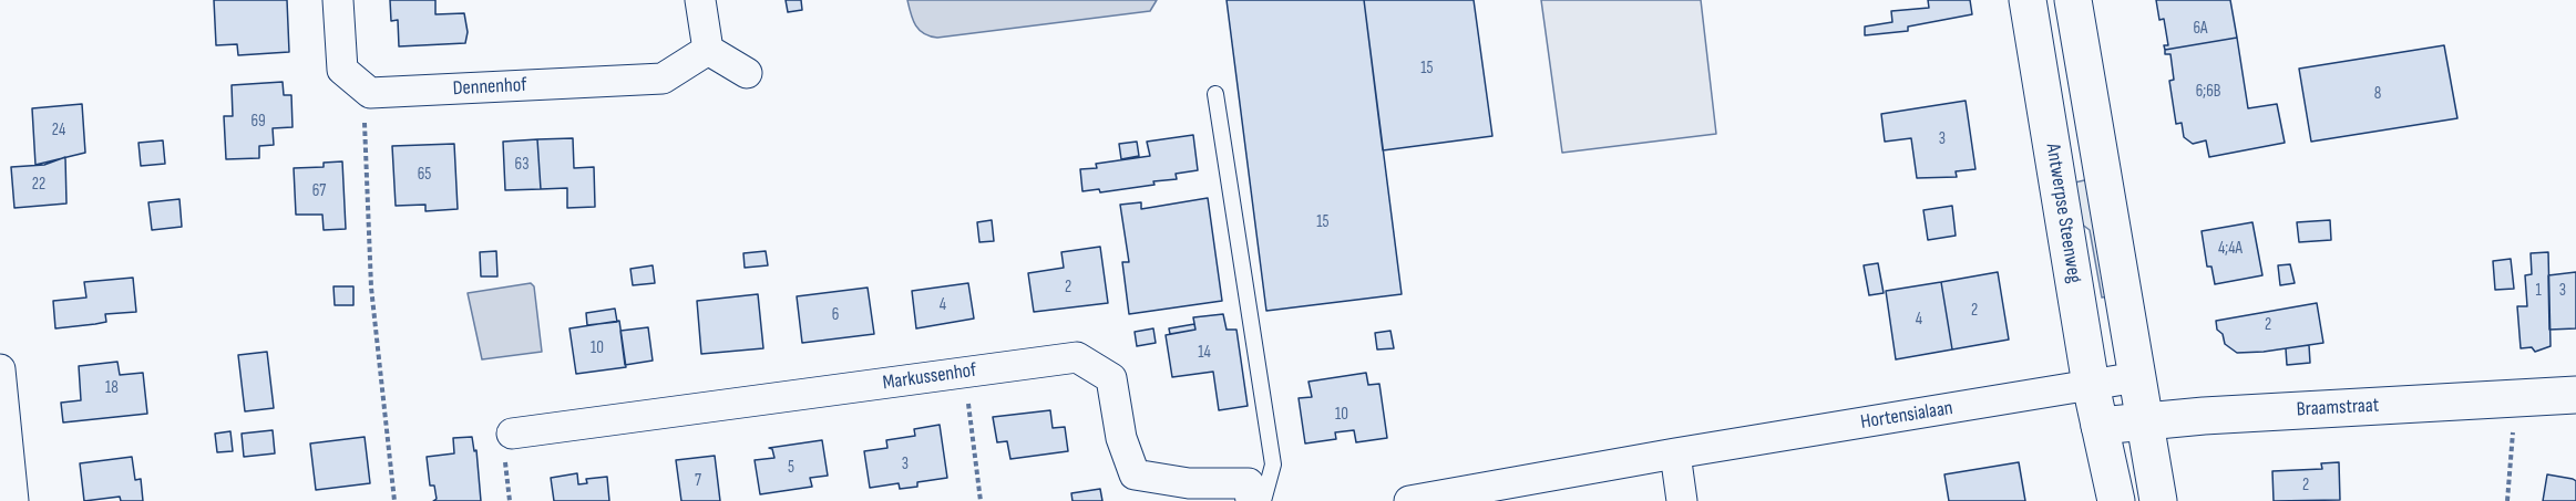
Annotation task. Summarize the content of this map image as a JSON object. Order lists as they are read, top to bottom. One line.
{"streets":{"main road":["Antwerpse Steenweg","Braamstraat"],"street":["Dennenhof","Markussenhof","Hortensialaan"]},"crossings":[["Antwerpse Steenweg","Braamstraat"],["Antwerpse Steenweg","Hortensialaan"]],"house_numbers":["6A","15","6;6B","8","69","24","3","63","65","22","67","15","4;4A","2","1","3","4","2","6","4","2","10","14","18","10","3","5","7","2"]}
